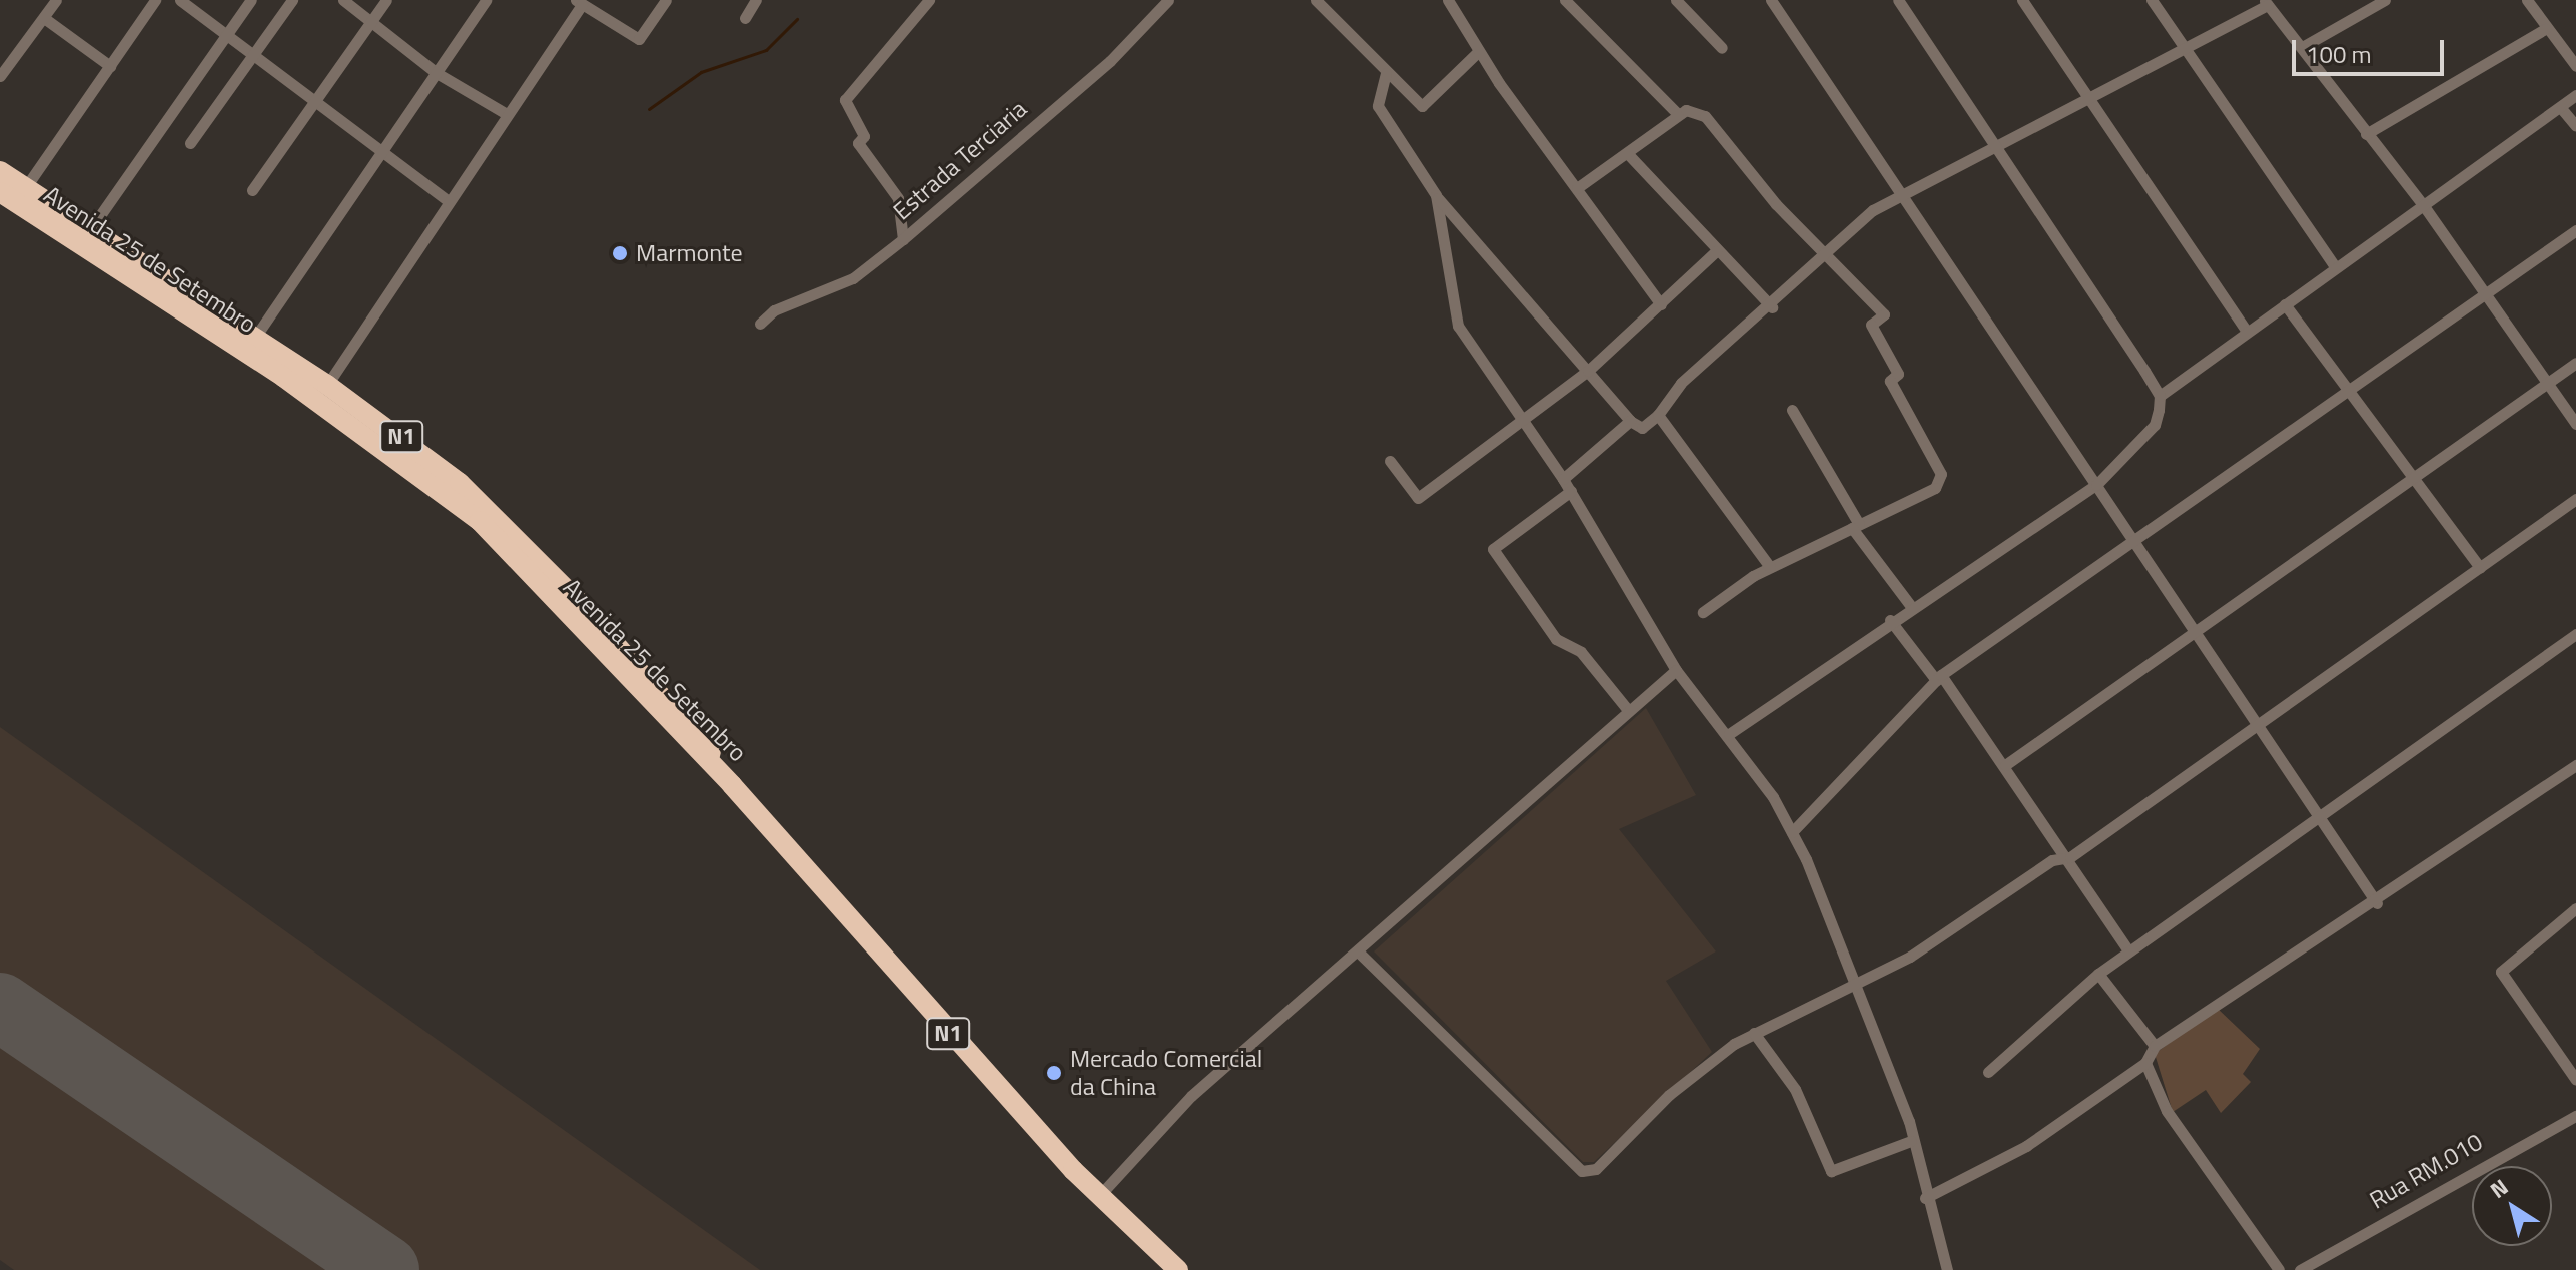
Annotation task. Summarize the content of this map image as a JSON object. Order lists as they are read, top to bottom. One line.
{"streets":{"highway":["Avenida 25 de Setembro","N1"],"street":["Estrada Terciaria","Rua RM.010"]},"crossings":[["Avenida 25 de Setembro","N1"]],"places":["Marmonte","Mercado Comercial da China"],"scale_bar":"100 m","north":"top left"}
